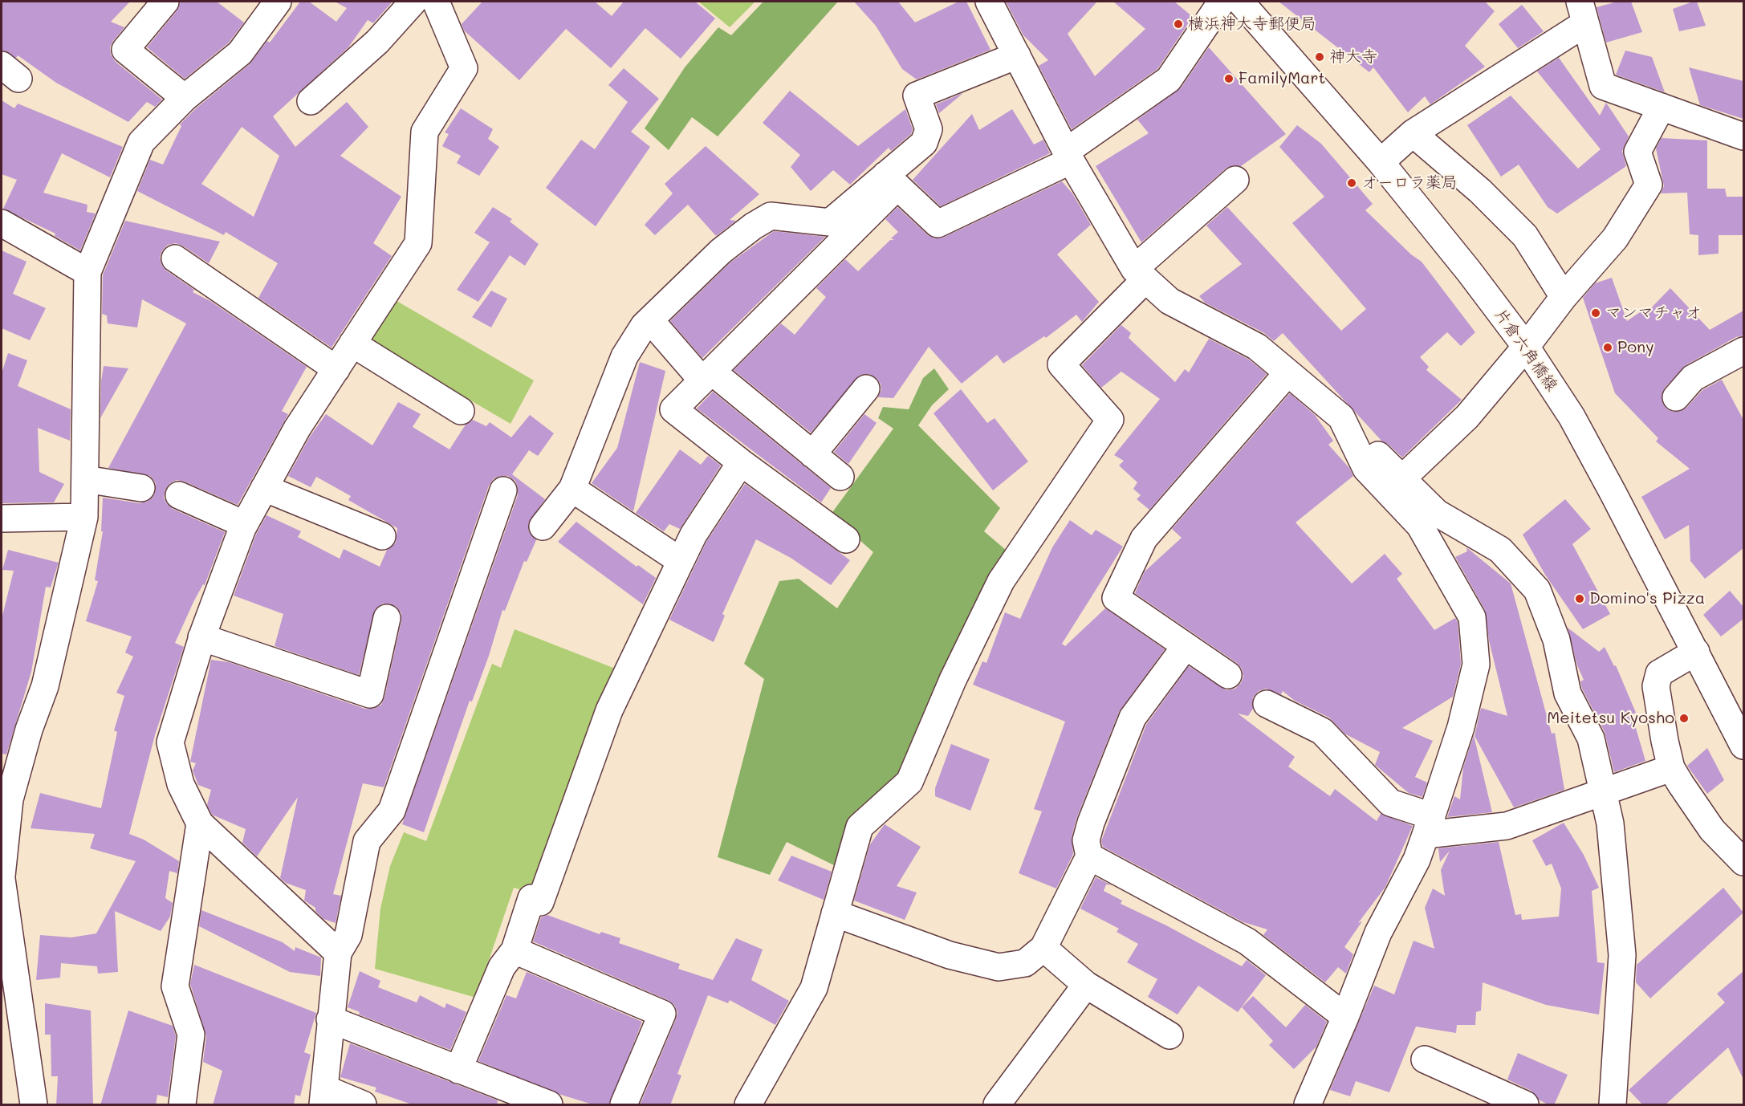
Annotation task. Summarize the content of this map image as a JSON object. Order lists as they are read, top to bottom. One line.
{"streets":{"street":["片倉六角橋線"]},"places":["横浜神大寺郵便局","神大寺","FamilyMart","オーロラ薬局","マンマチャオ","Pony","Domino's Pizza","Meitetsu Kyosho"]}
